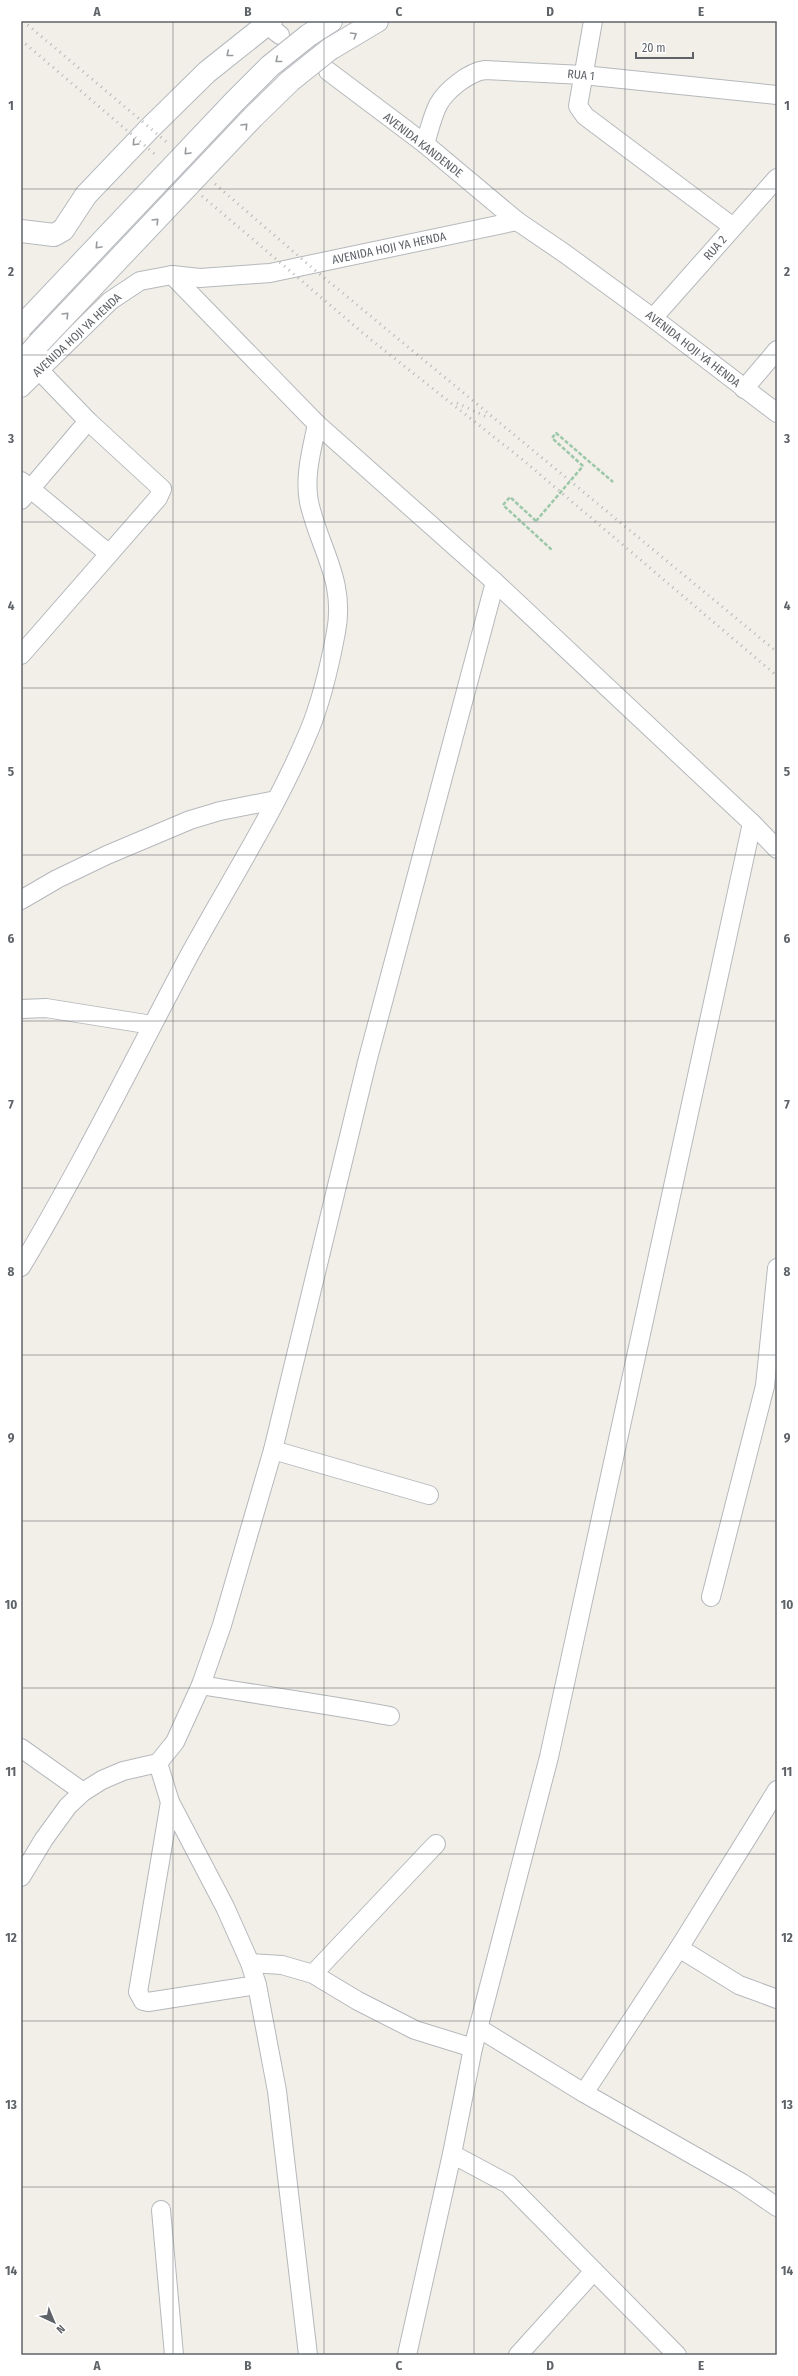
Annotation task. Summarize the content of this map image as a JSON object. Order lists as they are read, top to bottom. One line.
{"streets":{"main road":["AVENIDA HOJI YA HENDA"],"street":["RUA 1","AVENIDA KANDENDE","RUA 2"]},"crossings":[["RUA 1","AVENIDA KANDENDE"],["AVENIDA KANDENDE","AVENIDA HOJI YA HENDA"],["AVENIDA HOJI YA HENDA","RUA 2"]],"scale_bar":"20 m","north":"bottom right","grid":{"columns":["A","B","C","D","E"],"rows":["1","2","3","4","5","6","7","8","9","10","11","12","13","14"]}}
